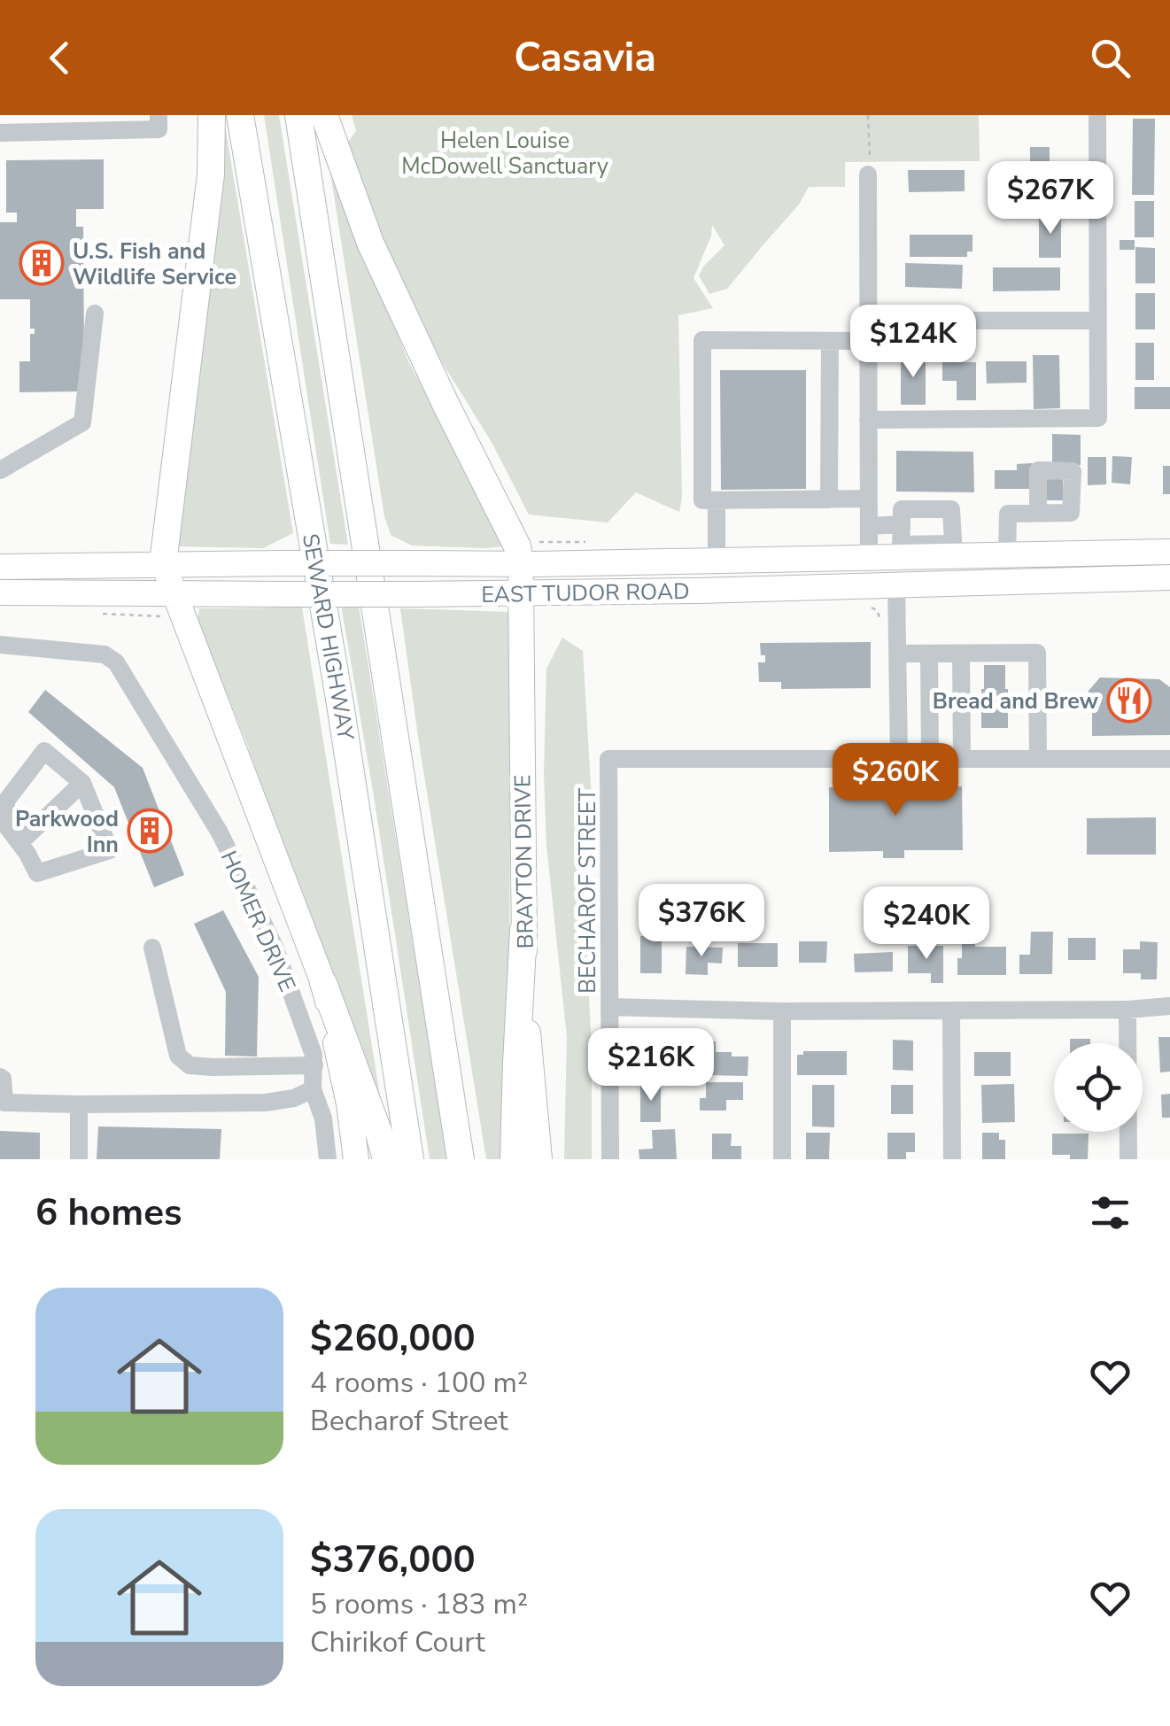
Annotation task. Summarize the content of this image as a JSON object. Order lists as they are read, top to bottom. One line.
{"streets":{"highway":["SEWARD HIGHWAY"],"main road":["EAST TUDOR ROAD","BRAYTON DRIVE","HOMER DRIVE"],"street":["BECHAROF STREET"]},"crossings":[["EAST TUDOR ROAD","BRAYTON DRIVE"],["EAST TUDOR ROAD","HOMER DRIVE"]],"parks":["Helen Louise McDowell Sanctuary"],"places":{"building":["U.S. Fish and Wildlife Service","Parkwood Inn"],"restaurant":["Bread and Brew"]},"page":{"header":"Casavia","price":["$267K","$124K","$260K","$376K","$240K","$216K"],"heading":"6 homes","list":[{"name":"$260,000","note":"4 rooms · 100 m² · Becharof Street"},{"name":"$376,000","note":"5 rooms · 183 m² · Chirikof Court"}]}}
